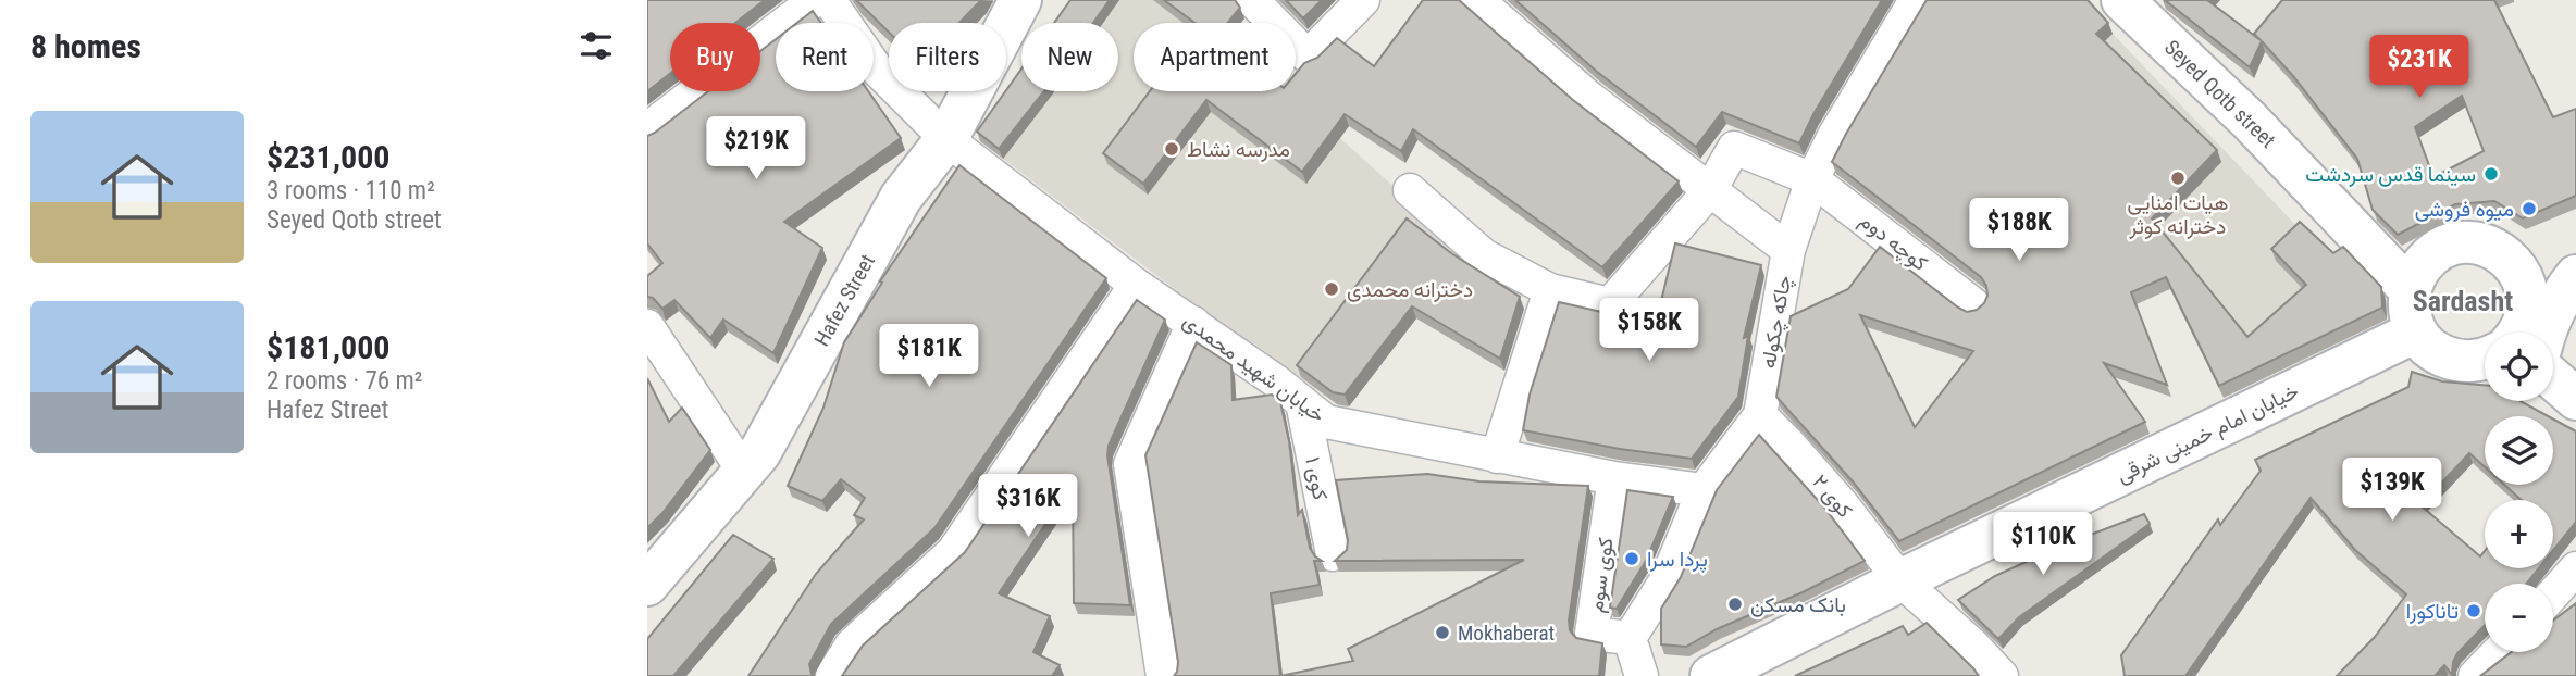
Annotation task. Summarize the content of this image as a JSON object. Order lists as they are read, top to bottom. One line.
{"streets":{"main road":["Seyed Qotb street","Hafez Street","خیابان امام خمینی شرقی"],"street":["کوچه دوم","چاکه چکوله","خیابان شهید محمدی","کوی ۱","کوی ۲","کوی سوم"]},"crossings":[["کوچه دوم","چاکه چکوله"],["Hafez Street","خیابان شهید محمدی"],["چاکه چکوله","خیابان شهید محمدی"],["چاکه چکوله","کوی ۲"],["چاکه چکوله","کوی سوم"],["خیابان شهید محمدی","کوی ۱"],["خیابان شهید محمدی","کوی سوم"],["خیابان امام خمینی شرقی","کوی ۲"]],"districts":["Sardasht"],"places":["مدرسه نشاط","سینما قدس سردشت","هیات امنایی دخترانه کوثر","میوه فروشی","دخترانه محمدی","پردا سرا","بانک مسکن","تاناکورا","Mokhaberat"],"page":{"heading":"8 homes","chip":["Buy","Rent","Filters","New","Apartment"],"price":["$231K","$219K","$188K","$158K","$181K","$139K","$316K","$110K"],"list":[{"name":"$231,000","note":"3 rooms · 110 m² · Seyed Qotb street"},{"name":"$181,000","note":"2 rooms · 76 m² · Hafez Street"}],"map_buttons":["+","−"]}}
